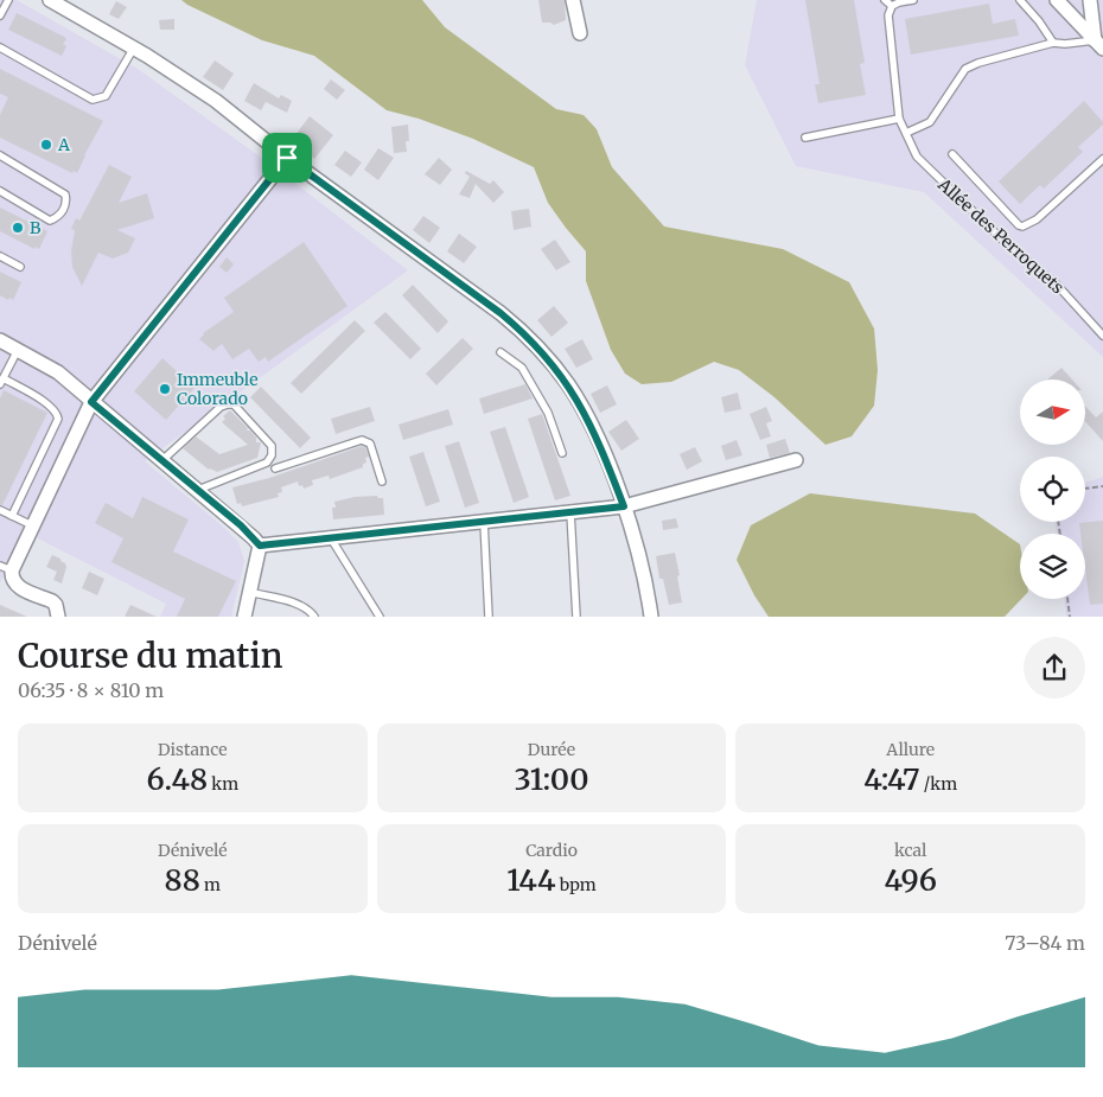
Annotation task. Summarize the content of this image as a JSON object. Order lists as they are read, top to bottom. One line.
{"streets":{"lane":["Allée des Perroquets"]},"places":["A","B","Immeuble Colorado"],"north":"right","page":{"heading":["Course du matin","06:35 · 8 × 810 m"],"stats":[["Distance","6.48 km"],["Durée","31:00"],["Allure","4:47 /km"],["Dénivelé","88 m"],["Cardio","144 bpm"],["kcal","496"]],"chart":["Dénivelé","73–84 m"]}}
